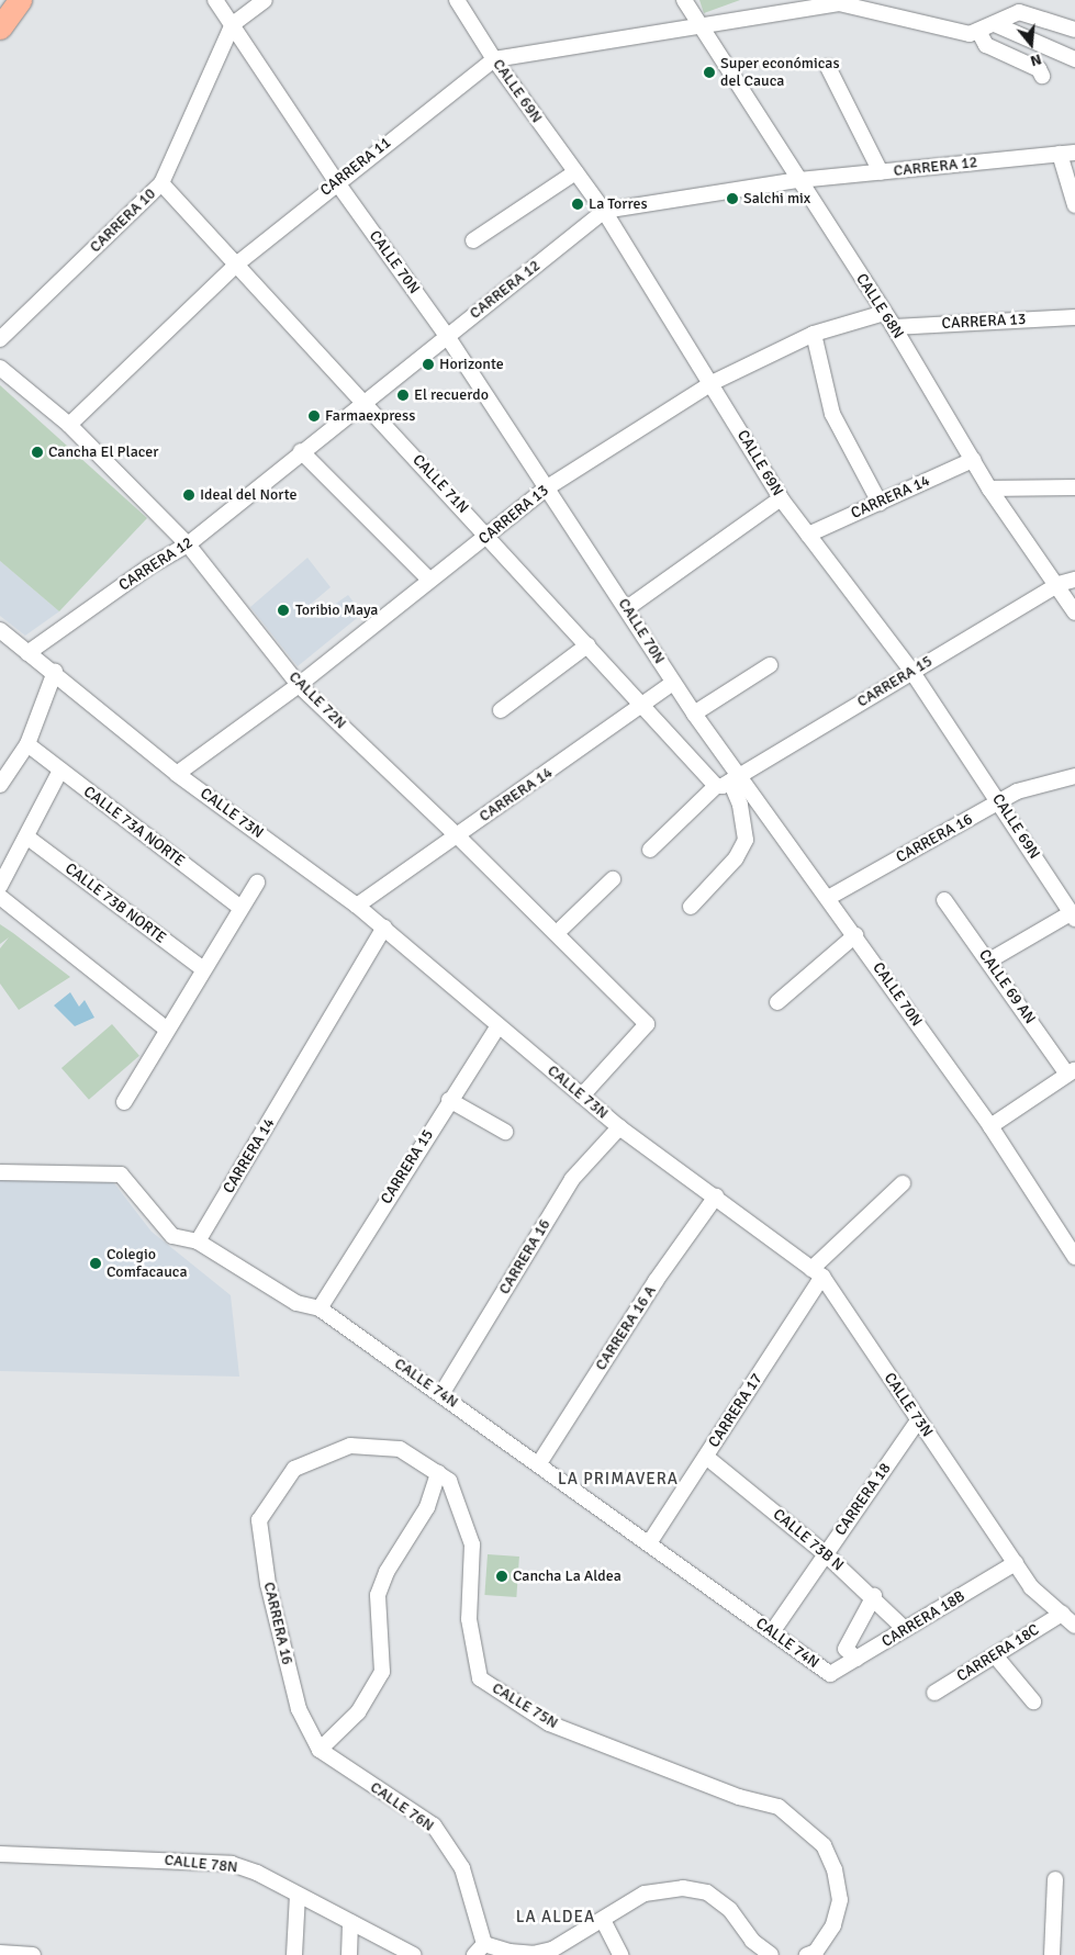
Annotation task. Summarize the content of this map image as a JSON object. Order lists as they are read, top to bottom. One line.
{"streets":{"street":["CALLE 69N","CARRERA 11","CARRERA 12","CARRERA 10","CALLE 70N","CALLE 68N","CARRERA 13","CALLE 71N","CARRERA 14","CARRERA 15","CALLE 72N","CALLE 73N","CALLE 73A NORTE","CARRERA 16","CALLE 73B NORTE","CALLE 69 AN","CARRERA 16 A","CALLE 74N","CARRERA 17","CARRERA 18","CALLE 73B N","CARRERA 18B","CARRERA 18C","CALLE 75N","CALLE 76N","CALLE 78N"]},"crossings":[["CALLE 69N","CARRERA 11"],["CALLE 69N","CARRERA 12"],["CALLE 69N","CARRERA 13"],["CALLE 69N","CARRERA 14"],["CALLE 69N","CARRERA 15"],["CALLE 69N","CARRERA 16"],["CARRERA 11","CALLE 70N"],["CARRERA 11","CALLE 68N"],["CARRERA 11","CALLE 71N"],["CARRERA 11","CALLE 72N"],["CARRERA 12","CALLE 70N"],["CARRERA 12","CALLE 68N"],["CARRERA 12","CALLE 71N"],["CARRERA 12","CALLE 72N"],["CARRERA 12","CALLE 73N"],["CARRERA 10","CALLE 70N"],["CARRERA 10","CALLE 71N"],["CALLE 70N","CARRERA 13"],["CALLE 70N","CALLE 71N"],["CALLE 70N","CARRERA 14"],["CALLE 70N","CARRERA 15"],["CALLE 70N","CARRERA 16"],["CALLE 68N","CARRERA 13"],["CALLE 68N","CARRERA 14"],["CALLE 68N","CARRERA 15"],["CARRERA 13","CALLE 71N"],["CARRERA 13","CALLE 72N"],["CARRERA 13","CALLE 73N"],["CALLE 71N","CARRERA 14"],["CALLE 71N","CARRERA 15"],["CARRERA 14","CALLE 72N"],["CARRERA 14","CALLE 73N"],["CARRERA 14","CALLE 74N"],["CARRERA 15","CALLE 73N"],["CARRERA 15","CALLE 74N"],["CALLE 72N","CALLE 73N"],["CALLE 73N","CARRERA 16"],["CALLE 73N","CARRERA 16 A"],["CALLE 73N","CARRERA 17"],["CALLE 73N","CARRERA 18"],["CALLE 73N","CARRERA 18B"],["CALLE 73N","CARRERA 18C"],["CARRERA 16","CALLE 74N"],["CARRERA 16","CALLE 75N"],["CARRERA 16","CALLE 76N"],["CARRERA 16 A","CALLE 74N"],["CALLE 74N","CARRERA 17"],["CALLE 74N","CARRERA 18"],["CALLE 74N","CARRERA 18B"],["CARRERA 17","CALLE 73B N"],["CARRERA 18","CALLE 73B N"],["CALLE 73B N","CARRERA 18B"]],"districts":["LA PRIMAVERA","LA ALDEA"],"places":["Super económicas del Cauca","Salchi mix","La Torres","Horizonte","El recuerdo","Farmaexpress","Cancha El Placer","Ideal del Norte","Toribio Maya","Colegio Comfacauca","Cancha La Aldea"],"north":"bottom"}
